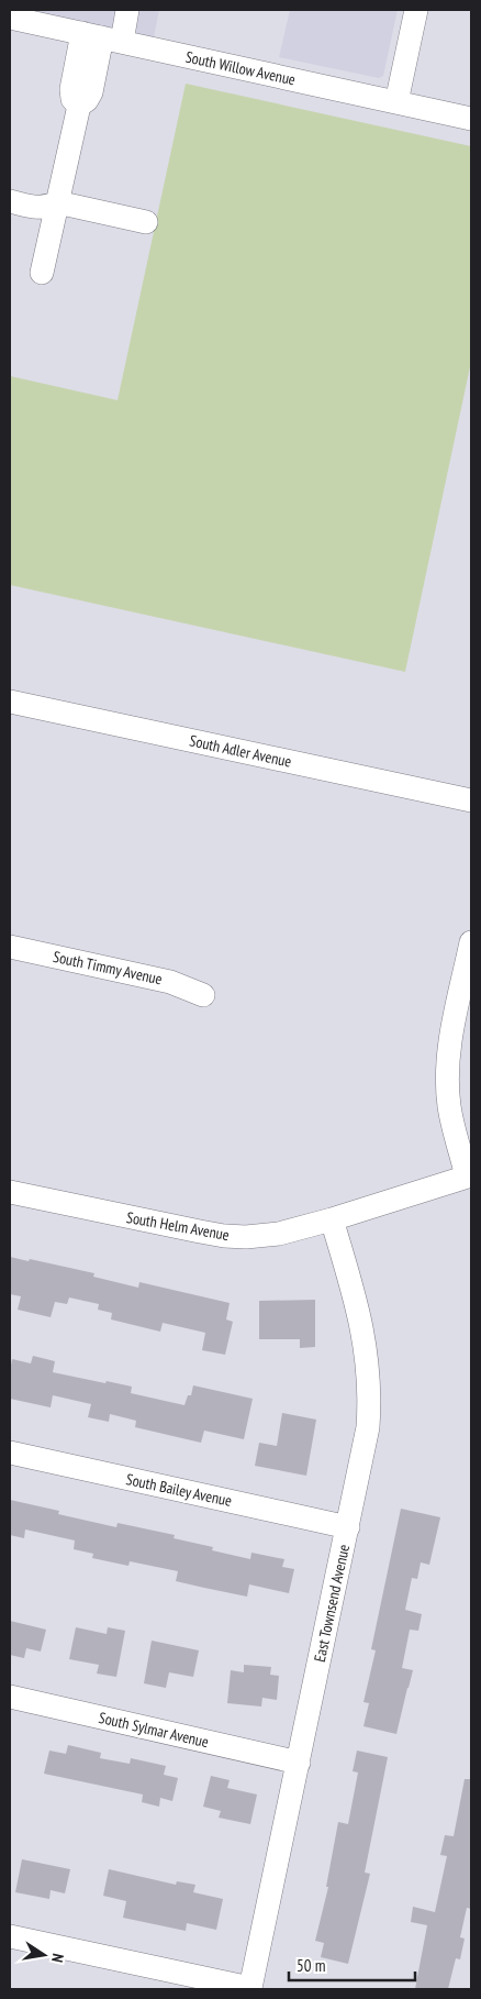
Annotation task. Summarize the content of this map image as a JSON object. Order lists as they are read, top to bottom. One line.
{"streets":{"street":["South Willow Avenue","South Adler Avenue","South Timmy Avenue","South Helm Avenue","South Bailey Avenue","East Townsend Avenue","South Sylmar Avenue"]},"crossings":[["South Helm Avenue","East Townsend Avenue"],["South Bailey Avenue","East Townsend Avenue"],["East Townsend Avenue","South Sylmar Avenue"]],"scale_bar":"50 m","north":"right"}
